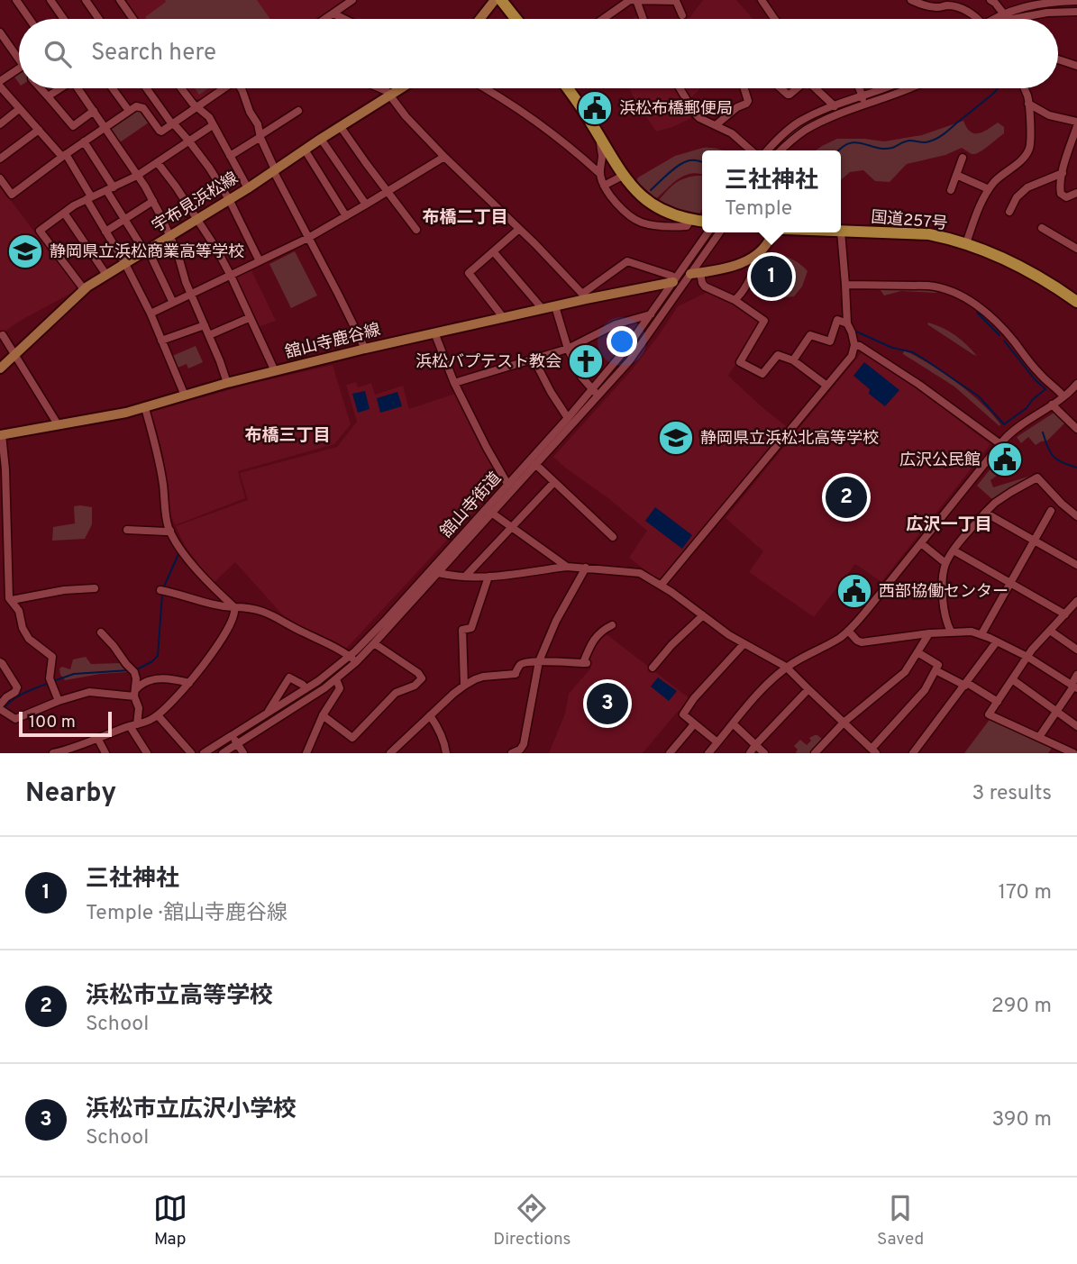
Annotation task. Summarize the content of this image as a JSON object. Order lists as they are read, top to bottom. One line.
{"streets":{"highway":["国道257号"],"main road":["宇布見浜松線","舘山寺鹿谷線"],"street":["舘山寺街道"]},"crossings":[["舘山寺鹿谷線","舘山寺街道"]],"districts":["布橋二丁目","布橋三丁目","広沢一丁目"],"places":{"public building":["浜松布橋郵便局","広沢公民館","西部協働センター"],"school or university":["静岡県立浜松商業高等学校","静岡県立浜松北高等学校"],"church":["浜松バプテスト教会"]},"scale_bar":"100 m","page":{"search":"Search here","popup":["三社神社","Temple"],"pins":["1","2","3"],"scale":"100 m","heading":["Nearby","3 results"],"list":[{"mark":"1","name":"三社神社","note":"Temple · 舘山寺鹿谷線","value":"170 m"},{"mark":"2","name":"浜松市立高等学校","note":"School","value":"290 m"},{"mark":"3","name":"浜松市立広沢小学校","note":"School","value":"390 m"}],"nav":["Map","Directions","Saved"]}}
